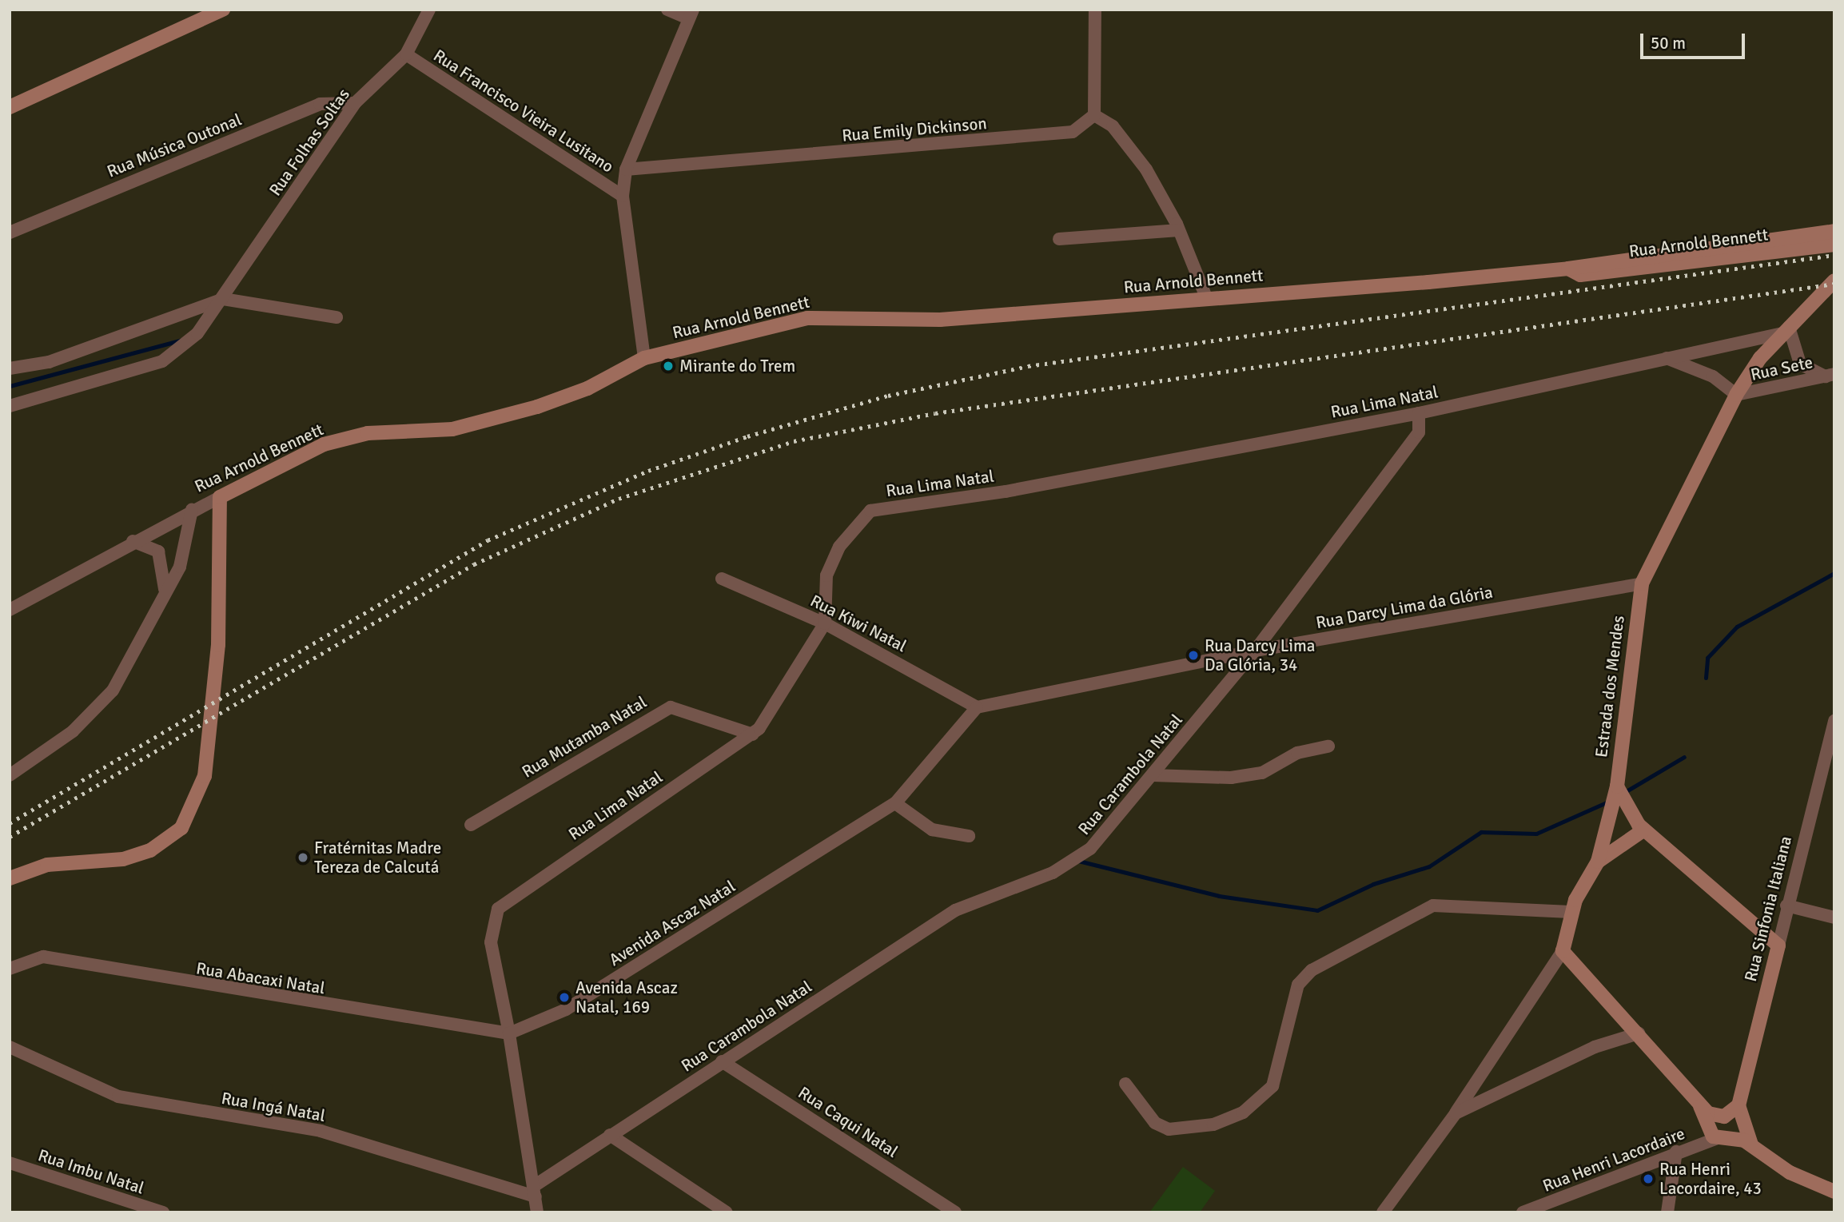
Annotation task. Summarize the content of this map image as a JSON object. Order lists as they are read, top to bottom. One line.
{"streets":{"street":["Rua Francisco Vieira Lusitano","Rua Emily Dickinson","Rua Folhas Soltas","Rua Música Outonal","Rua Arnold Bennett","Rua Sete","Rua Lima Natal","Rua Darcy Lima da Glória","Rua Kiwi Natal","Estrada dos Mendes","Rua Mutamba Natal","Rua Carambola Natal","Rua Sinfonia Italiana","Avenida Ascaz Natal","Rua Abacaxi Natal","Rua Ingá Natal","Rua Caqui Natal","Rua Henri Lacordaire","Rua Imbu Natal"]},"crossings":[["Rua Francisco Vieira Lusitano","Rua Folhas Soltas"],["Rua Folhas Soltas","Rua Música Outonal"],["Rua Sete","Estrada dos Mendes"],["Rua Lima Natal","Rua Kiwi Natal"],["Rua Lima Natal","Estrada dos Mendes"],["Rua Lima Natal","Rua Mutamba Natal"],["Rua Lima Natal","Rua Carambola Natal"],["Rua Lima Natal","Avenida Ascaz Natal"],["Rua Lima Natal","Rua Abacaxi Natal"],["Rua Darcy Lima da Glória","Rua Kiwi Natal"],["Rua Darcy Lima da Glória","Estrada dos Mendes"],["Rua Darcy Lima da Glória","Rua Carambola Natal"],["Rua Darcy Lima da Glória","Avenida Ascaz Natal"],["Rua Kiwi Natal","Avenida Ascaz Natal"],["Rua Carambola Natal","Rua Ingá Natal"],["Rua Carambola Natal","Rua Caqui Natal"],["Avenida Ascaz Natal","Rua Abacaxi Natal"]],"places":["Mirante do Trem","Rua Darcy Lima Da Glória, 34","Fratérnitas Madre Tereza de Calcutá","Avenida Ascaz Natal, 169","Rua Henri Lacordaire, 43"],"scale_bar":"50 m"}
